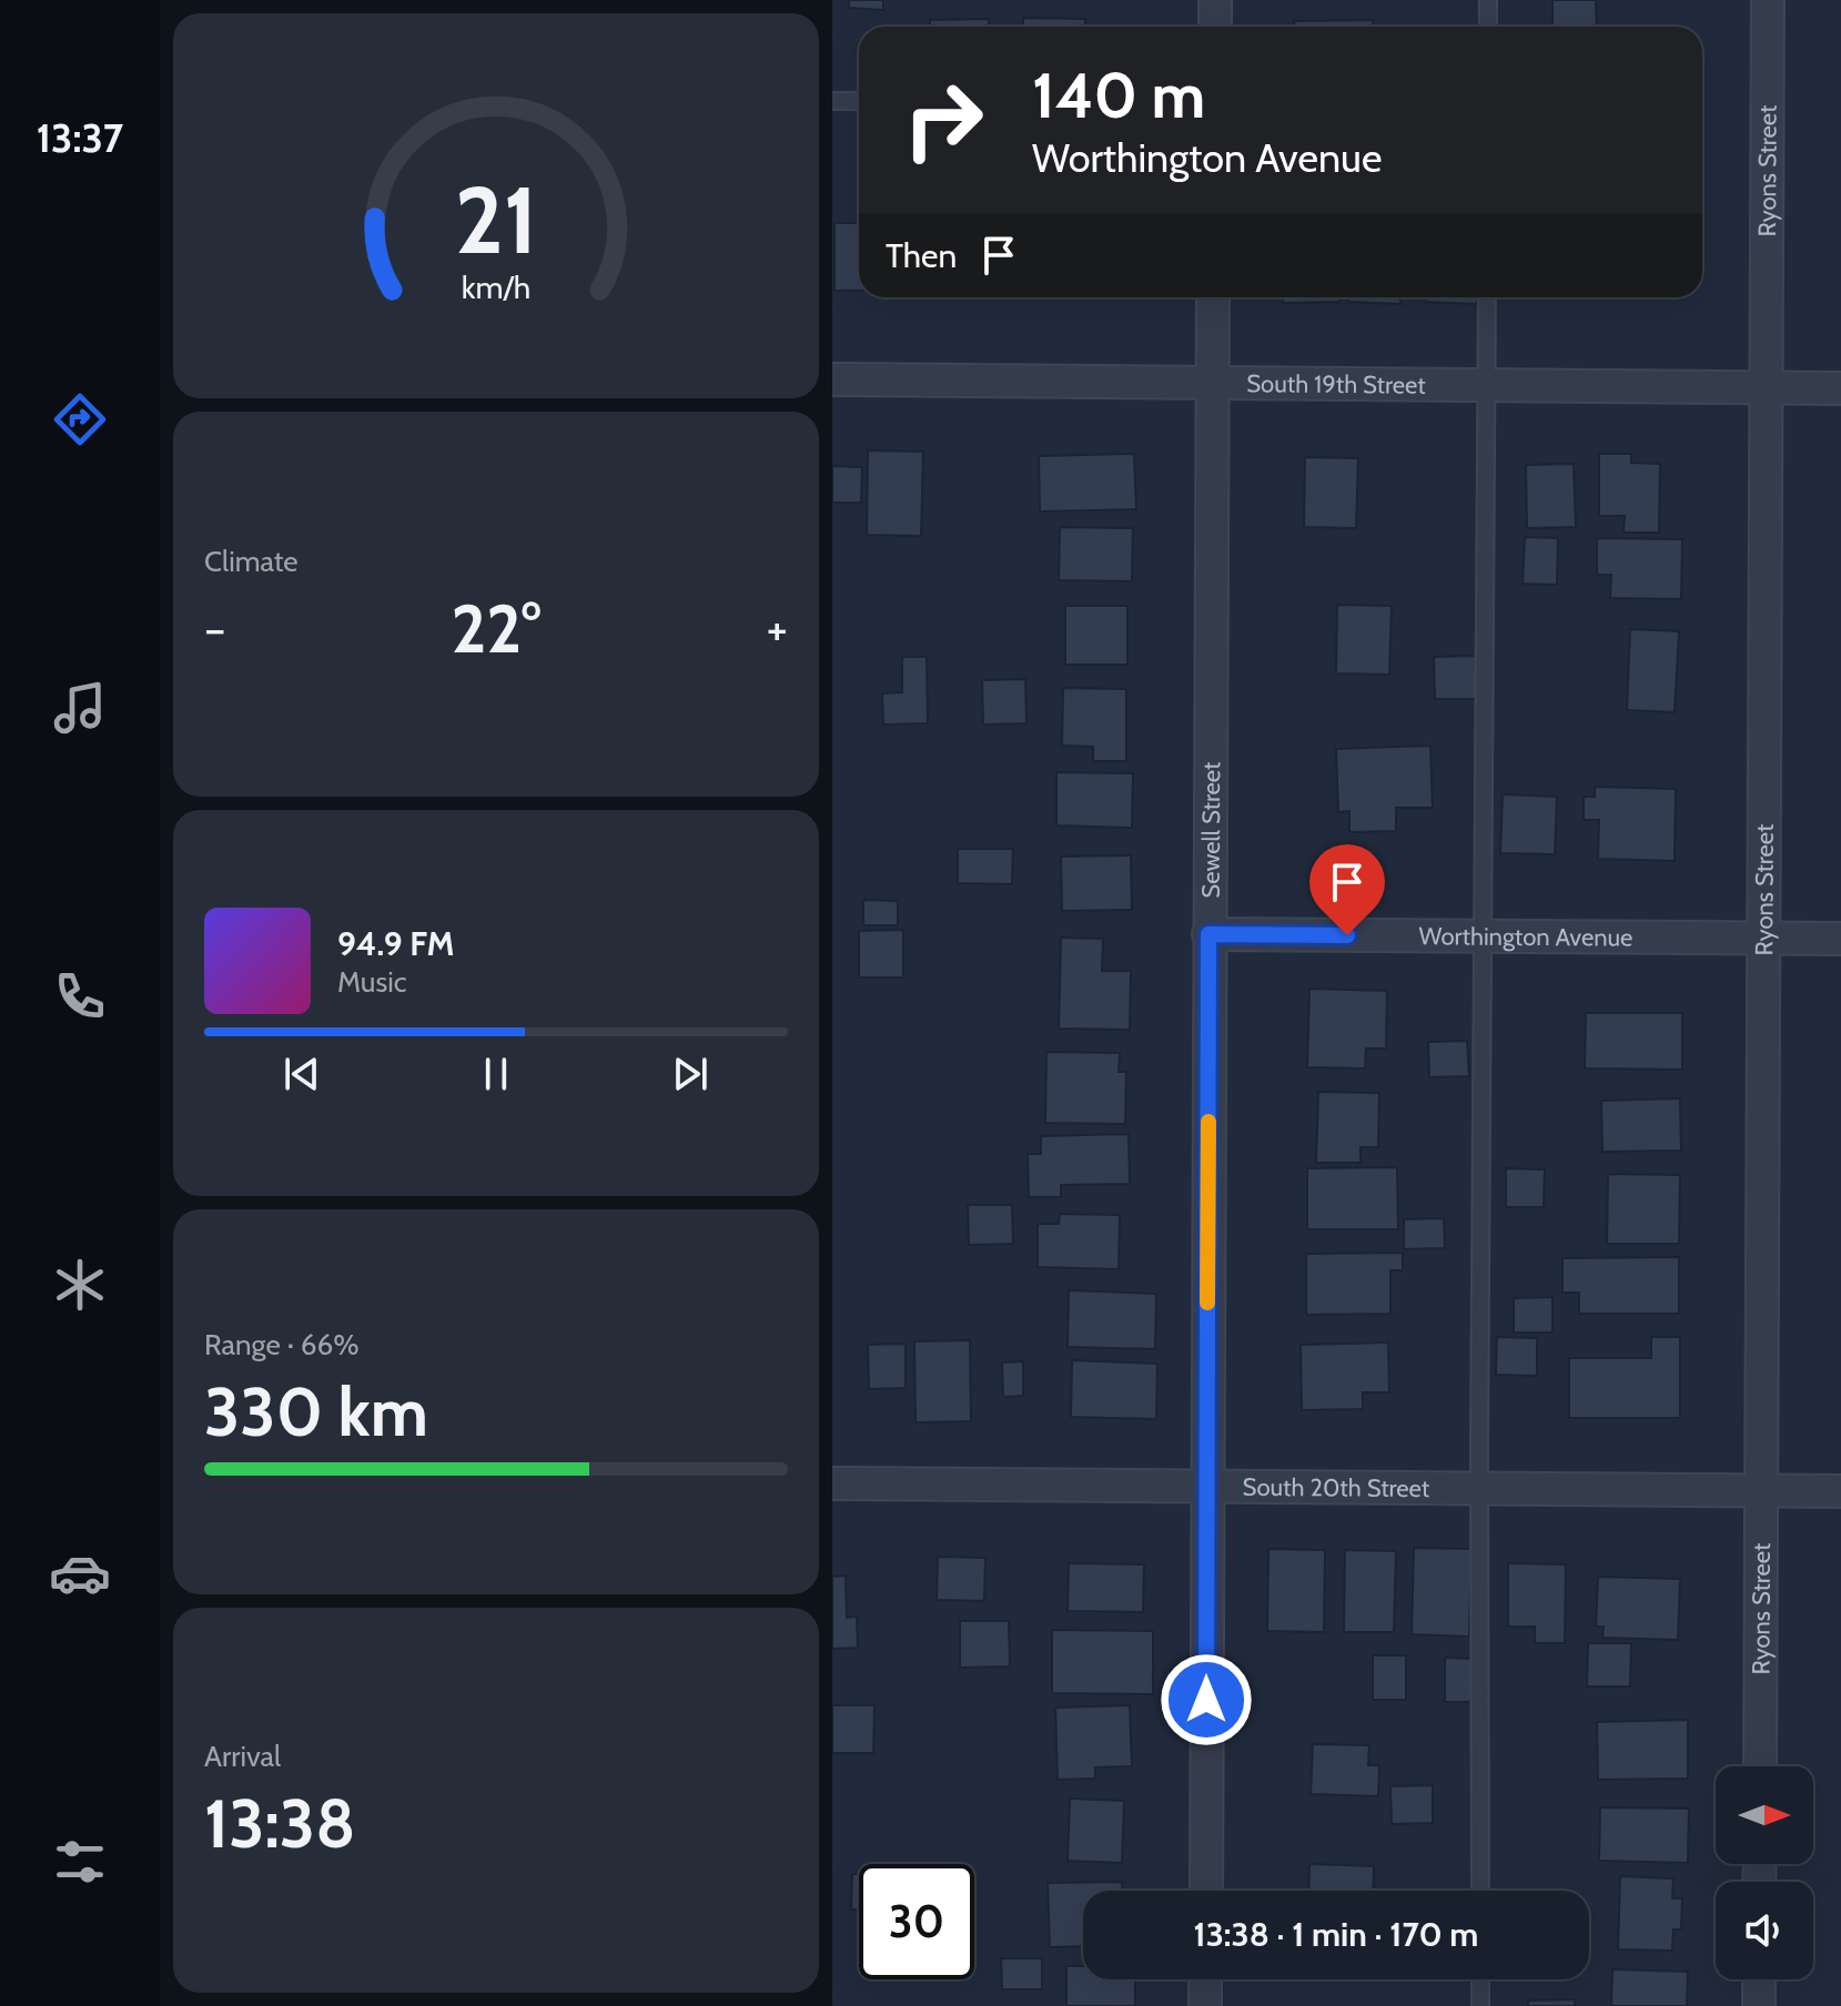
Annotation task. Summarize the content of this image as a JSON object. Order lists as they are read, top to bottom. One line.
{"streets":{"street":["Ryons Street","South 19th Street","Sewell Street","Worthington Avenue","South 20th Street"]},"crossings":[["Ryons Street","South 19th Street"],["Ryons Street","Worthington Avenue"],["Ryons Street","South 20th Street"],["South 19th Street","Sewell Street"],["Sewell Street","Worthington Avenue"],["Sewell Street","South 20th Street"]],"north":"right","page":{"tabs":"13:37","turn":["140 m","Worthington Avenue"],"then":"Then","tile":["Climate",["Range · 66%","330 km"],["Arrival","13:38"]],"heat":["−","22°","+"],"song":["94.9 FM","Music"],"limit":"30","trip":"13:38 · 1 min · 170 m","gauge":["21","km/h"]}}
